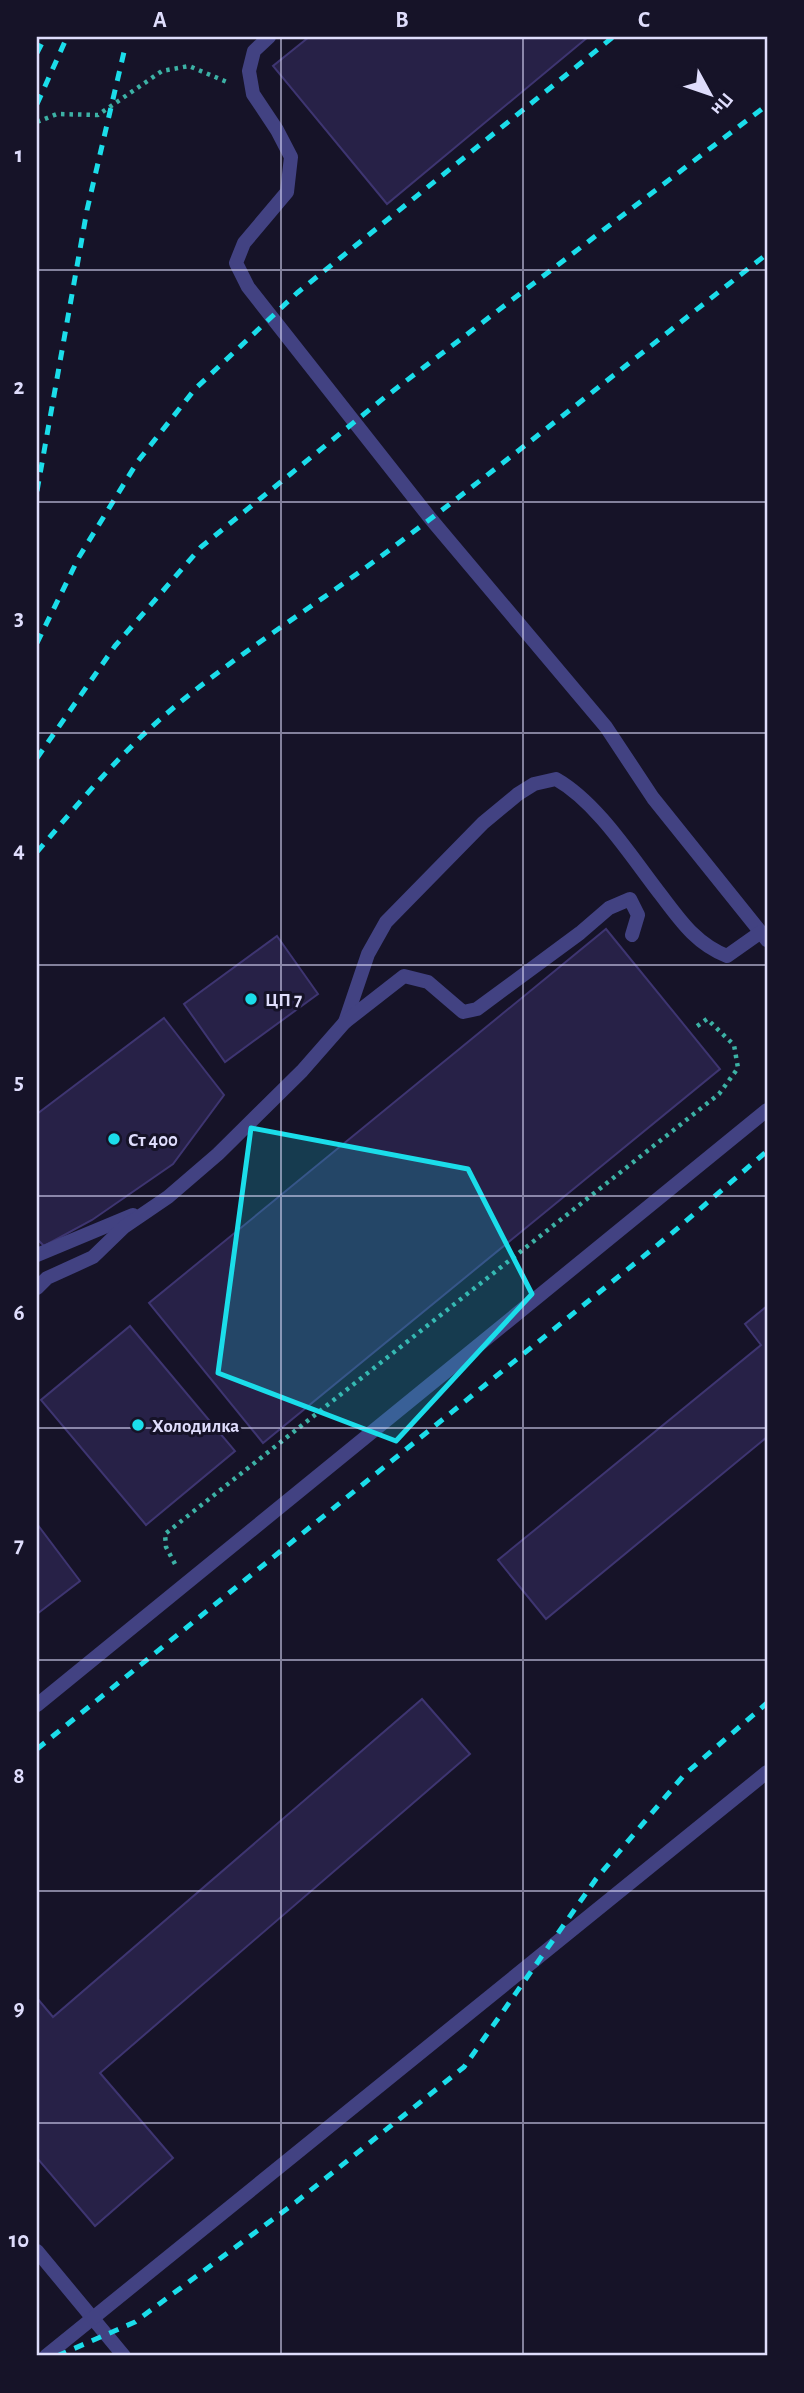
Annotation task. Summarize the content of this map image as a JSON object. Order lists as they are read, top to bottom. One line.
{"places":["ЦП 7","Ст 400","Холодилка"],"north":"bottom right","grid":{"columns":["A","B","C"],"rows":["1","2","3","4","5","6","7","8","9","10"]}}
